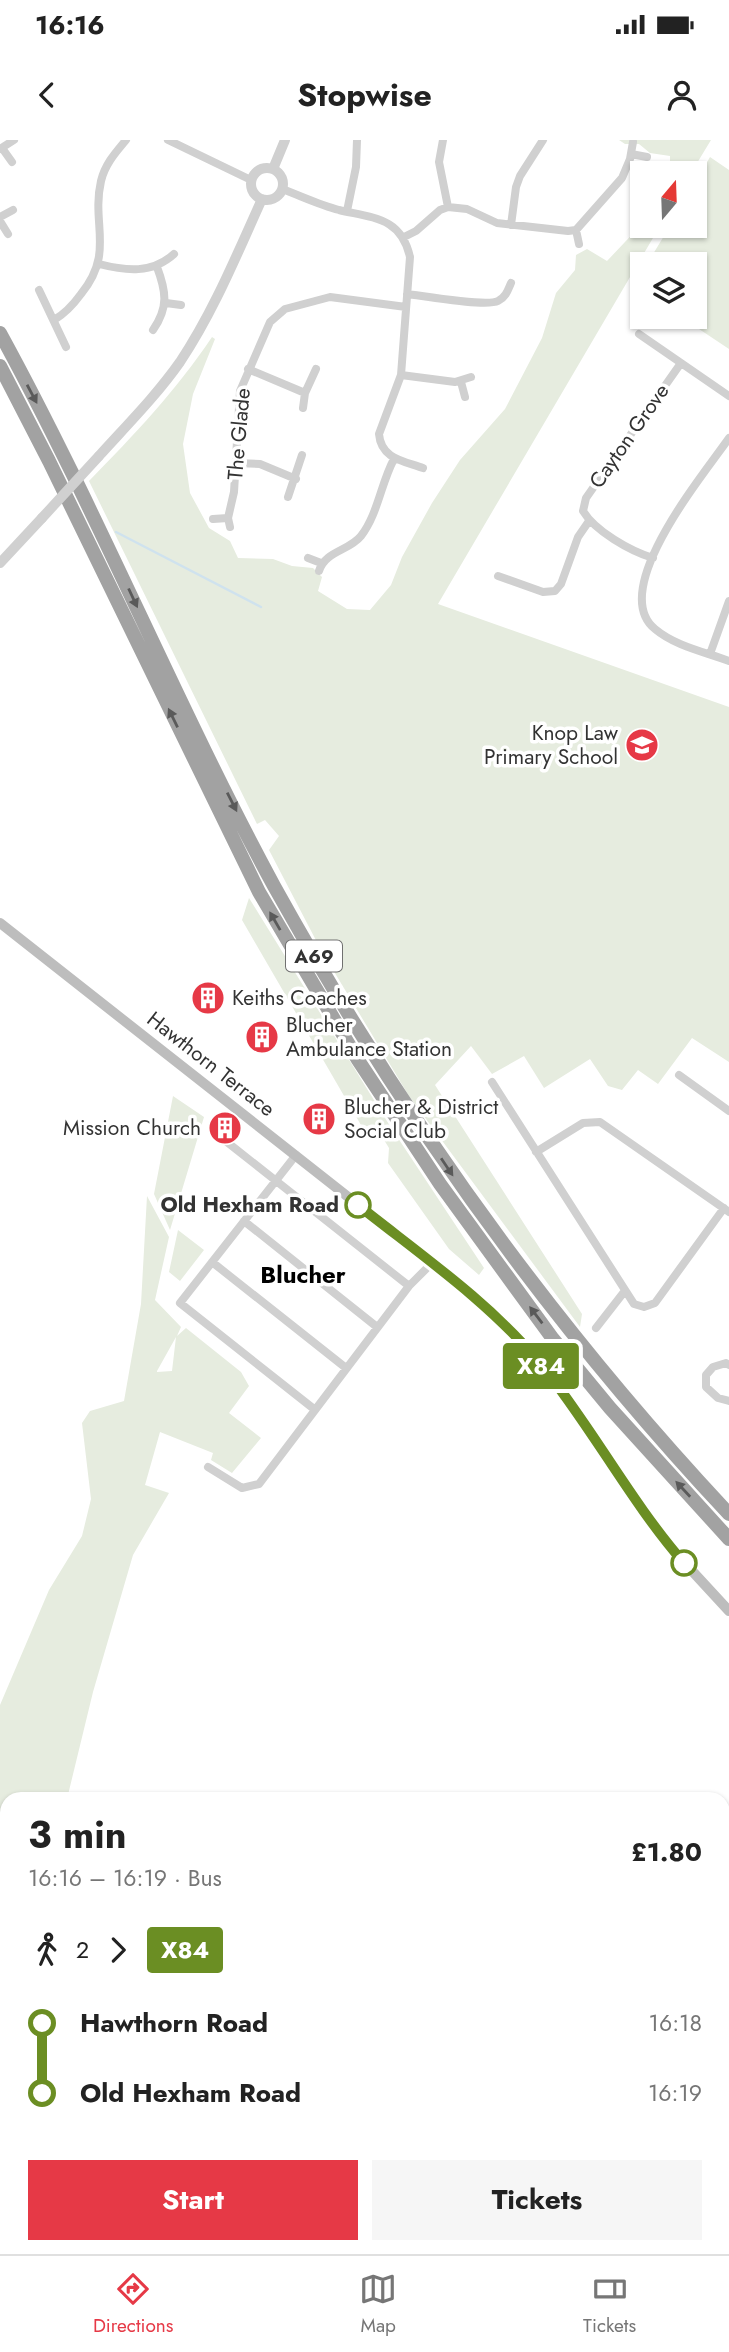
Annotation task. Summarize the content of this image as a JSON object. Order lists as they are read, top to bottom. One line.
{"streets":{"highway":["A69"],"main road":["Hawthorn Terrace"],"street":["The Glade","Cayton Grove"]},"districts":["Blucher"],"places":{"school or university":["Knop Law Primary School"],"building":["Keiths Coaches","Blucher Ambulance Station","Blucher & District Social Club","Mission Church"],"other":["Old Hexham Road"]},"lines":["bus line X84"],"north":"top","page":{"status":"16:16","header":"Stopwise","on_map":"X84","heading":["3 min","16:16 – 16:19 · Bus","£1.80"],"legs":["2","X84"],"list":[{"name":"Hawthorn Road","value":"16:18"},{"name":"Old Hexham Road","value":"16:19"}],"buttons":["Start","Tickets"],"tabs":["Directions","Map","Tickets"]}}
